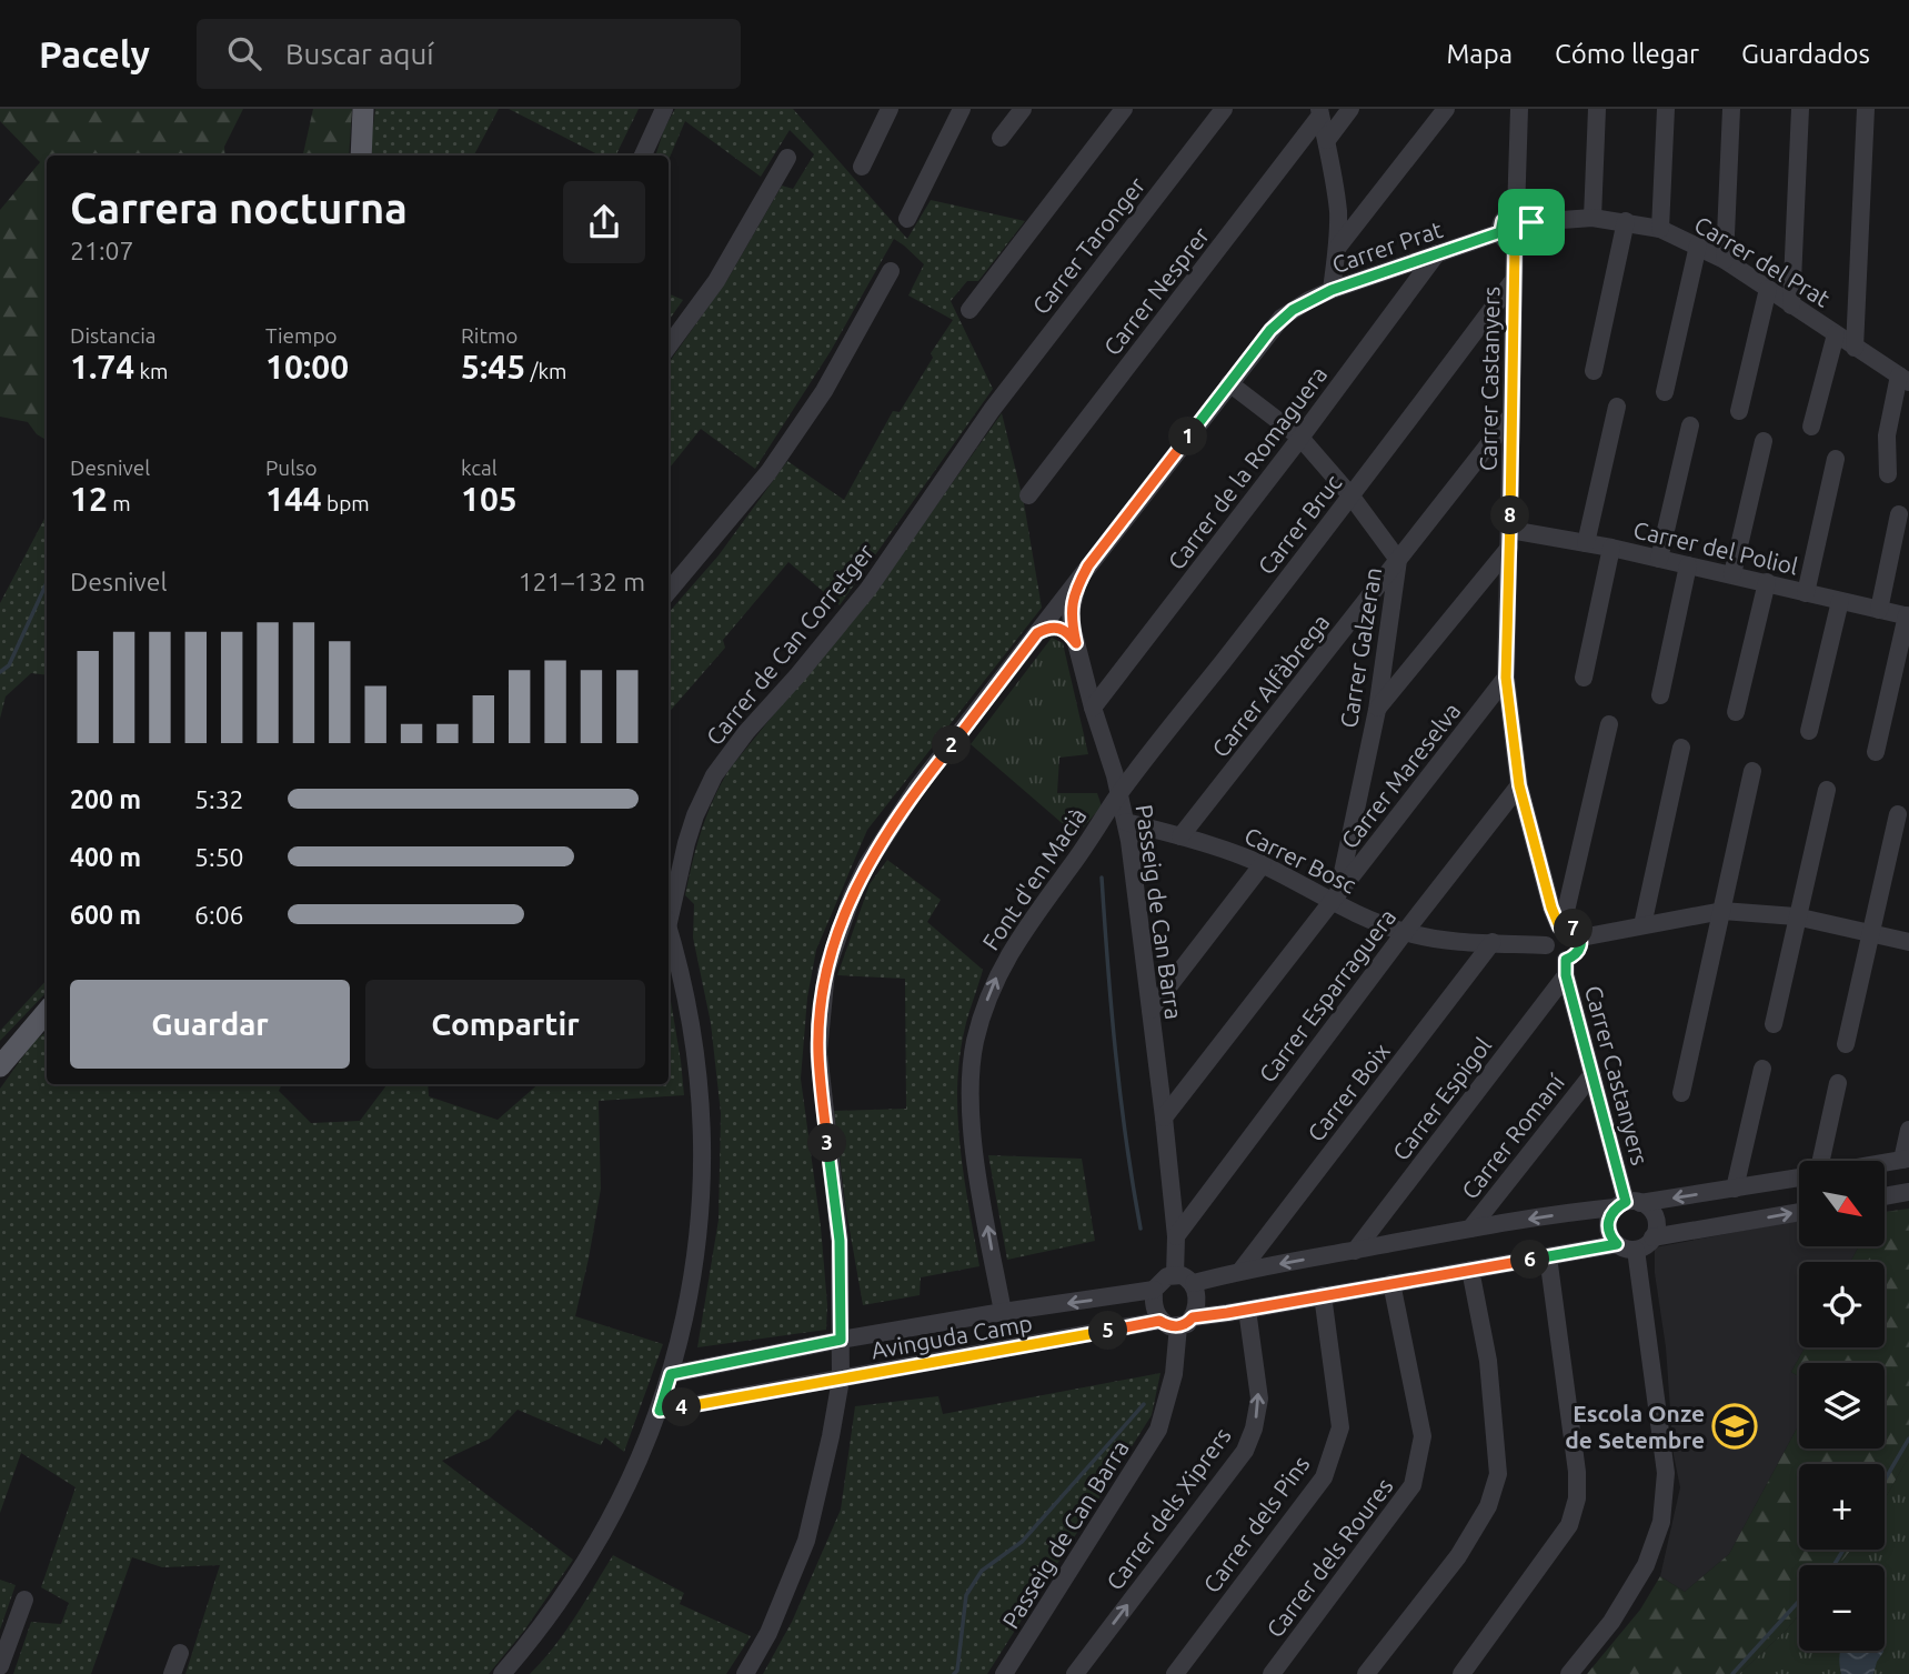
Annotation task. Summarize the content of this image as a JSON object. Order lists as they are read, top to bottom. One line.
{"streets":{"street":["Carrer Taronger","Carrer Prat","Carrer del Prat","Carrer Nesprer","Carrer Castanyers","Carrer de la Romaguera","Carrer Bruc","Carrer del Poliol","Carrer de Can Corretger","Carrer Galzeran","Carrer Alfàbrega","Carrer Mareselva","Carrer Bosc","Font d'en Macià","Passeig de Can Barra","Carrer Esparraguera","Carrer Boix","Carrer Espigol","Carrer Romaní","Avinguda Camp","Carrer dels Xiprers","Carrer dels Pins","Carrer dels Roures"]},"crossings":[["Carrer Taronger","Carrer de Can Corretger"],["Carrer Prat","Carrer del Prat"],["Carrer Prat","Carrer Castanyers"],["Carrer Prat","Carrer de la Romaguera"],["Carrer Prat","Carrer Galzeran"],["Carrer Prat","Passeig de Can Barra"],["Carrer del Prat","Carrer Castanyers"],["Carrer Castanyers","Carrer Bruc"],["Carrer Castanyers","Carrer del Poliol"],["Carrer Castanyers","Carrer Alfàbrega"],["Carrer Castanyers","Carrer Mareselva"],["Carrer Castanyers","Carrer Bosc"],["Carrer Castanyers","Carrer Esparraguera"],["Carrer Castanyers","Carrer Espigol"],["Carrer Castanyers","Carrer Romaní"],["Carrer de la Romaguera","Carrer Galzeran"],["Carrer de la Romaguera","Passeig de Can Barra"],["Carrer Bruc","Carrer Galzeran"],["Carrer Bruc","Font d'en Macià"],["Carrer Bruc","Passeig de Can Barra"],["Carrer Galzeran","Carrer Alfàbrega"],["Carrer Galzeran","Carrer Mareselva"],["Carrer Galzeran","Carrer Bosc"],["Carrer Galzeran","Passeig de Can Barra"],["Carrer Alfàbrega","Carrer Bosc"],["Carrer Mareselva","Carrer Bosc"],["Carrer Bosc","Passeig de Can Barra"],["Carrer Bosc","Carrer Esparraguera"],["Carrer Bosc","Carrer Boix"],["Carrer Bosc","Carrer Espigol"],["Font d'en Macià","Passeig de Can Barra"],["Font d'en Macià","Avinguda Camp"],["Passeig de Can Barra","Carrer Esparraguera"],["Passeig de Can Barra","Avinguda Camp"]],"one_way":["Carrer dels Xiprers"],"places":{"school or university":["Escola Onze de Setembre"]},"north":"bottom right","page":{"header":"Pacely","search":"Buscar aquí","nav":["Mapa","Cómo llegar","Guardados"],"heading":["Carrera nocturna","21:07"],"stats":[["Distancia","1.74 km"],["Tiempo","10:00"],["Ritmo","5:45 /km"],["Desnivel","12 m"],["Pulso","144 bpm"],["kcal","105"]],"pins":["1","8","2","7","3","6","5","4"],"chart":["Desnivel","121–132 m"],"list":[{"name":"200 m","note":"5:32"},{"name":"400 m","note":"5:50"},{"name":"600 m","note":"6:06"}],"buttons":["Guardar","Compartir"],"map_buttons":["+","−"]}}
